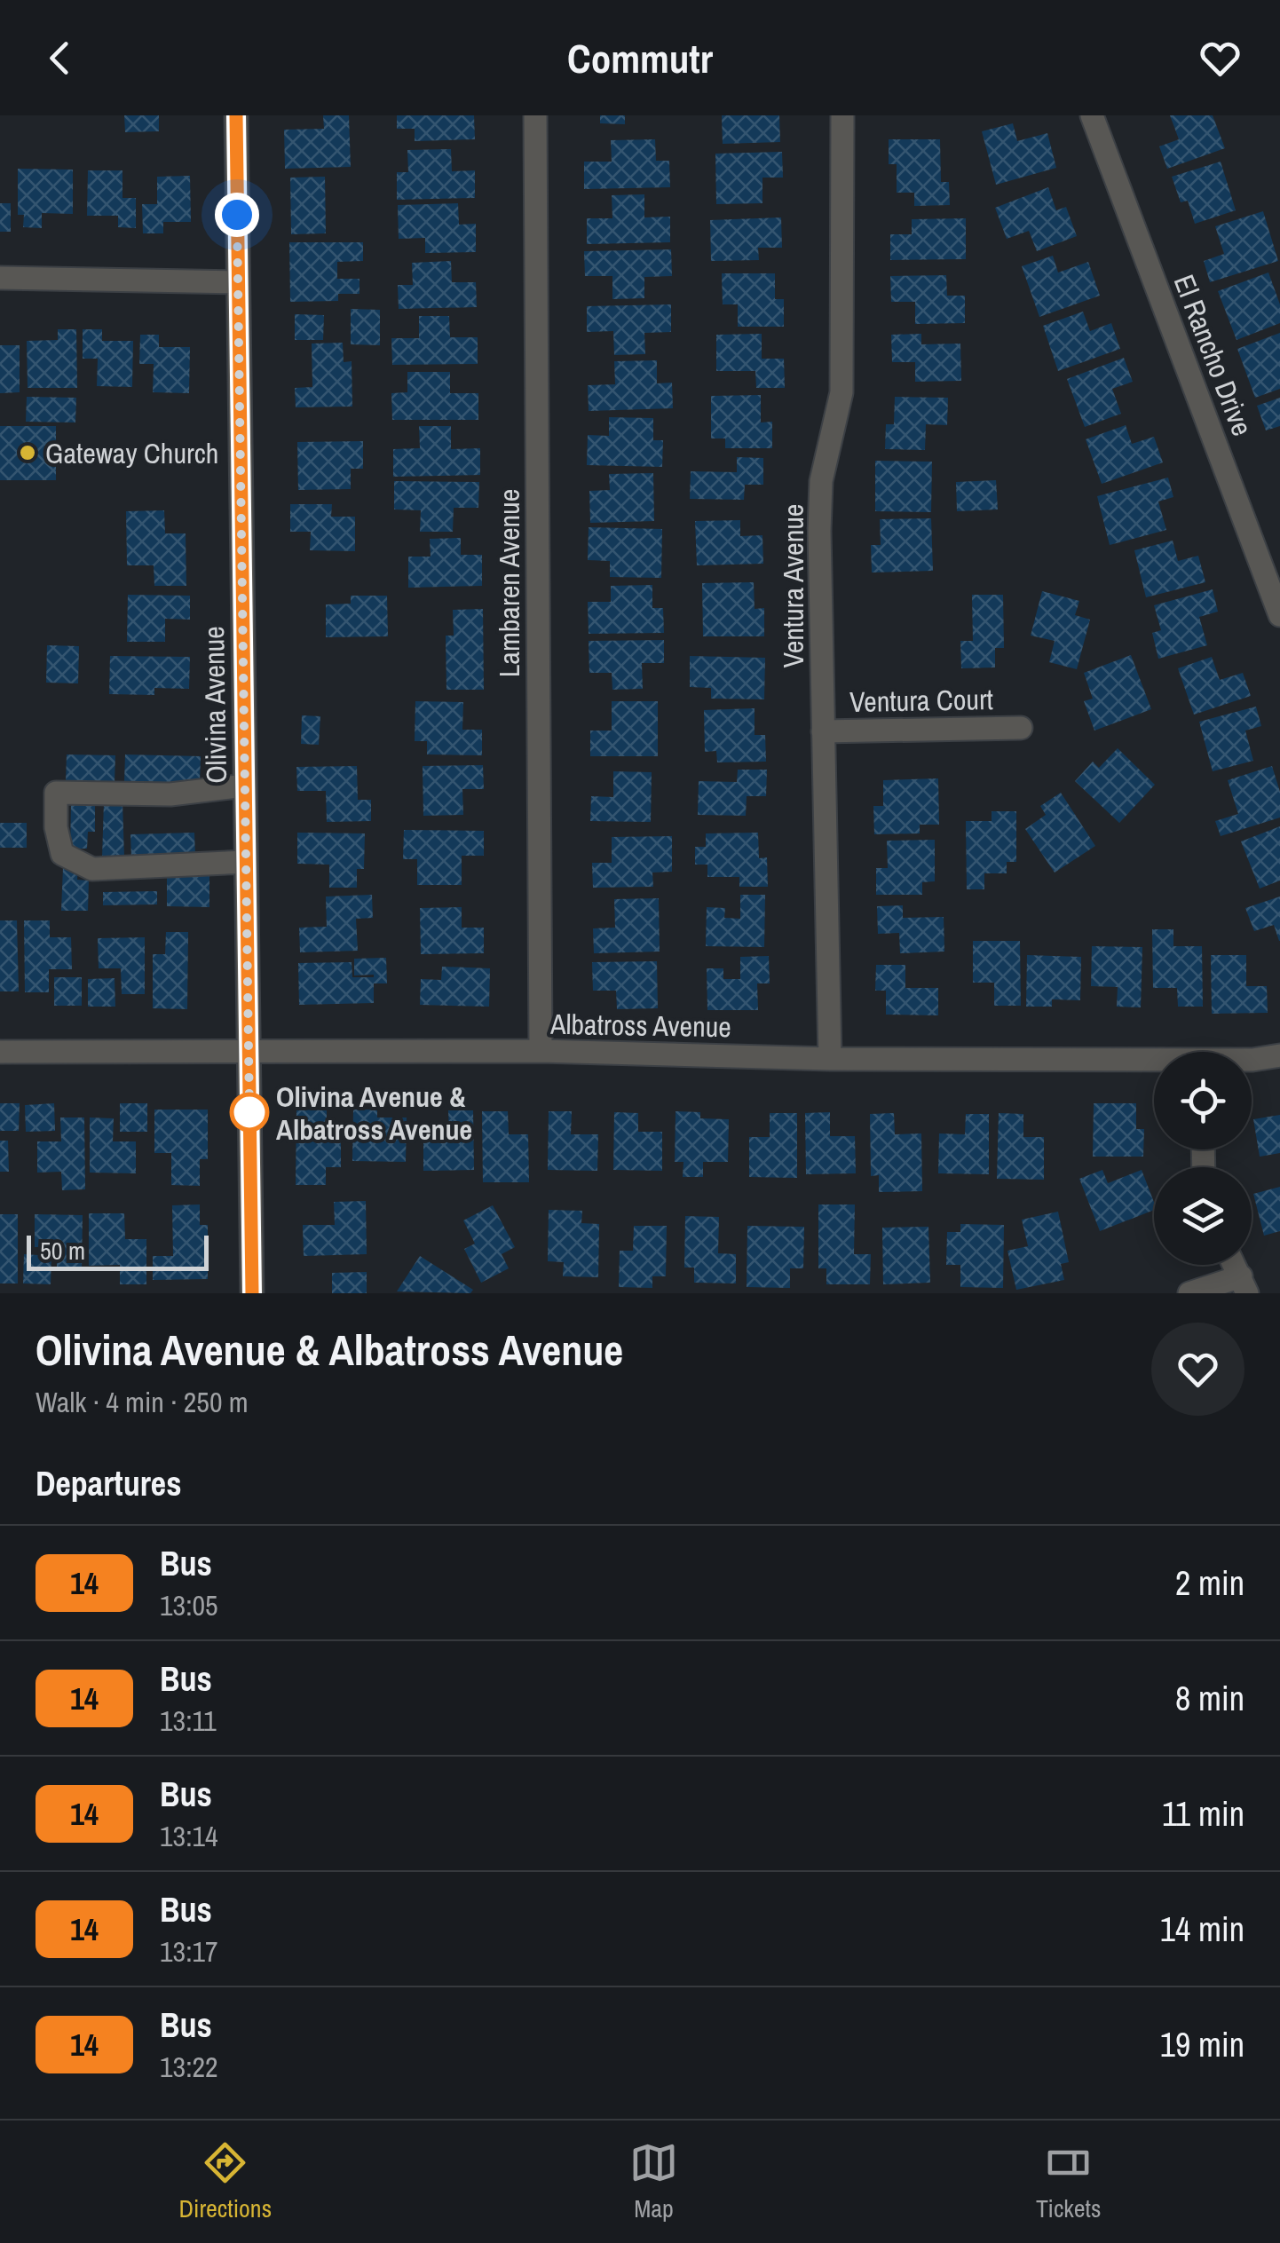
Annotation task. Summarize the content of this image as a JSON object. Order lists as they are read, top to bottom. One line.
{"streets":{"street":["El Rancho Drive","Lambaren Avenue","Ventura Avenue","Ventura Court","Olivina Avenue","Albatross Avenue"]},"crossings":[["Lambaren Avenue","Albatross Avenue"],["Ventura Avenue","Ventura Court"],["Ventura Avenue","Albatross Avenue"],["Olivina Avenue","Albatross Avenue"]],"places":["Gateway Church","Olivina Avenue & Albatross Avenue"],"lines":["bus line 14"],"scale_bar":"50 m","page":{"header":"Commutr","scale":"50 m","heading":[["Olivina Avenue & Albatross Avenue","Walk · 4 min · 250 m"],"Departures"],"list":[{"mark":"14","name":"Bus","note":"13:05","value":"2 min"},{"mark":"14","name":"Bus","note":"13:11","value":"8 min"},{"mark":"14","name":"Bus","note":"13:14","value":"11 min"},{"mark":"14","name":"Bus","note":"13:17","value":"14 min"},{"mark":"14","name":"Bus","note":"13:22","value":"19 min"}],"tabs":["Directions","Map","Tickets"]}}
